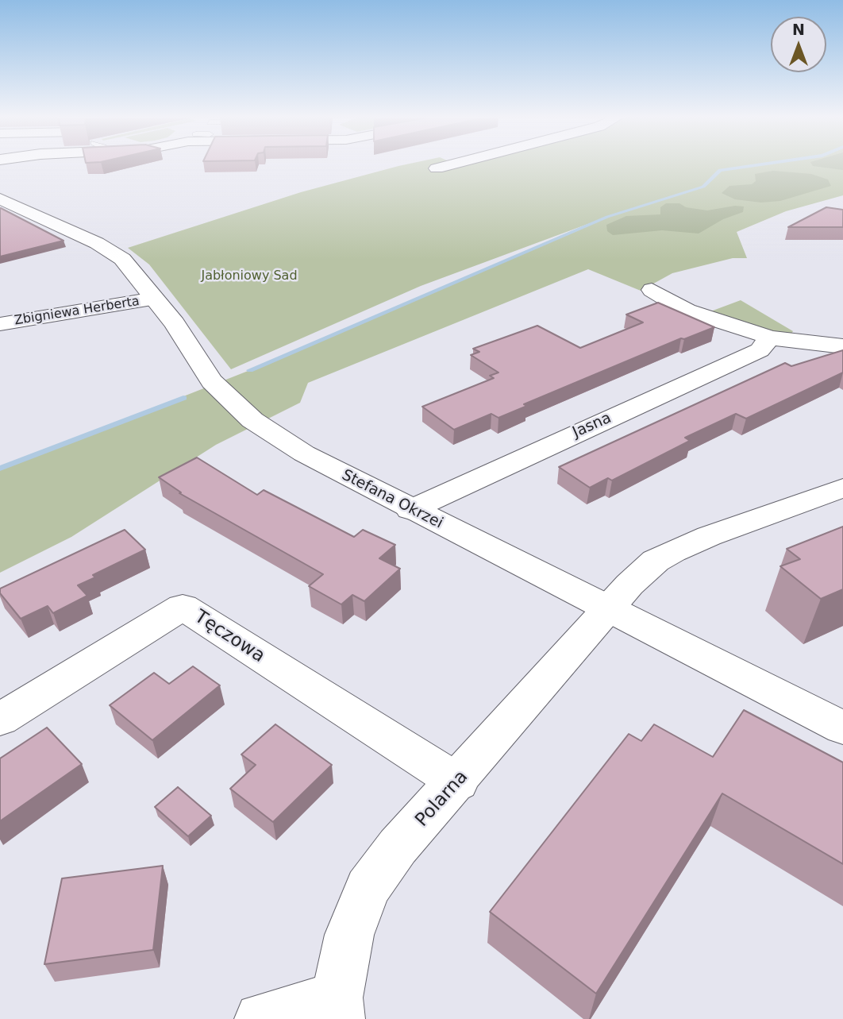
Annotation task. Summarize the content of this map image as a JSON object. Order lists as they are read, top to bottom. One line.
{"streets":{"street":["Zbigniewa Herberta","Jasna","Stefana Okrzei","Tęczowa","Polarna"]},"crossings":[["Zbigniewa Herberta","Stefana Okrzei"],["Jasna","Stefana Okrzei"],["Stefana Okrzei","Polarna"],["Tęczowa","Polarna"]],"parks":["Jabłoniowy Sad"],"north":"top"}
